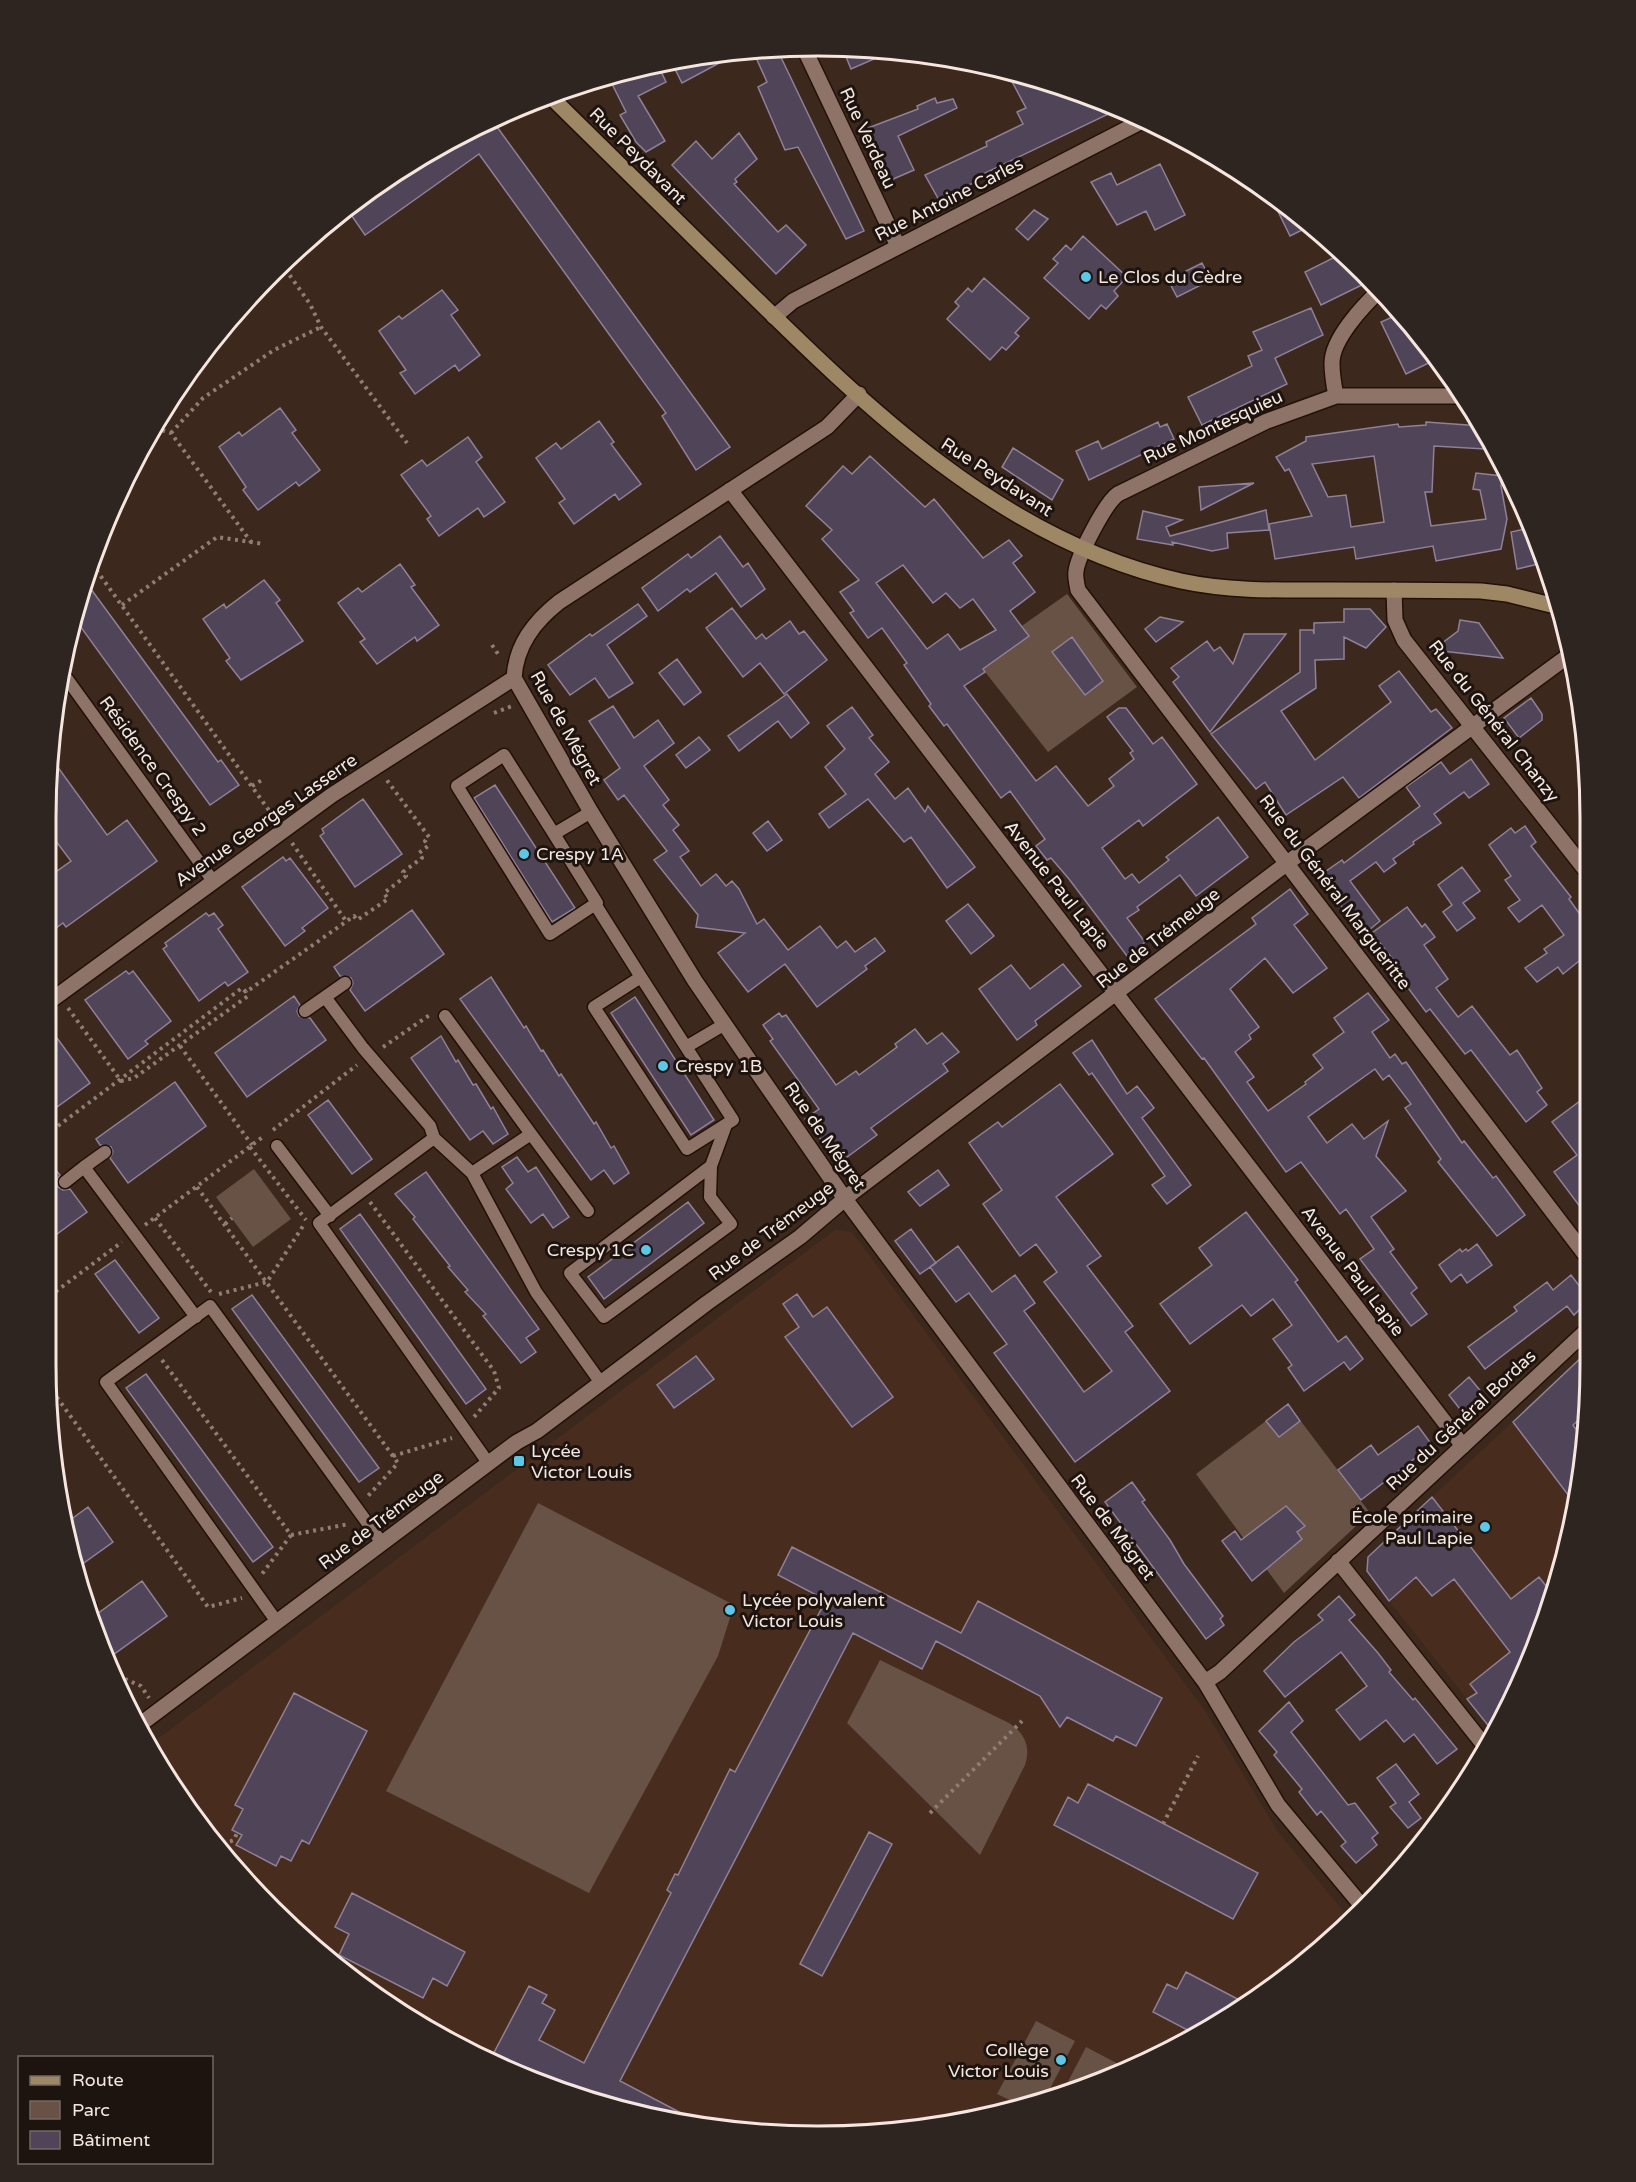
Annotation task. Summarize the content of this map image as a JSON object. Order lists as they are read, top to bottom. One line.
{"streets":{"street":["Rue Verdeau","Rue Peydavant","Rue Antoine Carles","Rue Montesquieu","Rue du Général Chanzy","Rue de Mégret","Avenue Georges Lasserre","Avenue Paul Lapie","Rue du Général Margueritte","Rue de Trémeuge","Rue du Général Bordas"],"lane":["Résidence Crespy 2"]},"crossings":[["Rue Verdeau","Rue Antoine Carles"],["Rue Peydavant","Rue Antoine Carles"],["Rue Peydavant","Rue Montesquieu"],["Rue Peydavant","Rue du Général Chanzy"],["Rue Peydavant","Rue de Mégret"],["Rue Peydavant","Rue du Général Margueritte"],["Rue Montesquieu","Rue du Général Margueritte"],["Rue du Général Chanzy","Rue de Trémeuge"],["Rue de Mégret","Avenue Georges Lasserre"],["Rue de Mégret","Avenue Paul Lapie"],["Rue de Mégret","Rue de Trémeuge"],["Rue de Mégret","Rue du Général Bordas"],["Résidence Crespy 2","Avenue Georges Lasserre"],["Avenue Paul Lapie","Rue de Trémeuge"],["Avenue Paul Lapie","Rue du Général Bordas"],["Rue du Général Margueritte","Rue de Trémeuge"]],"places":{"other":["Le Clos du Cèdre","Crespy 1A","Crespy 1B","Crespy 1C","École primaire Paul Lapie","Lycée polyvalent Victor Louis","Collège Victor Louis"],"transit":["Lycée Victor Louis"]},"legend":["Route","Parc","Bâtiment"]}
